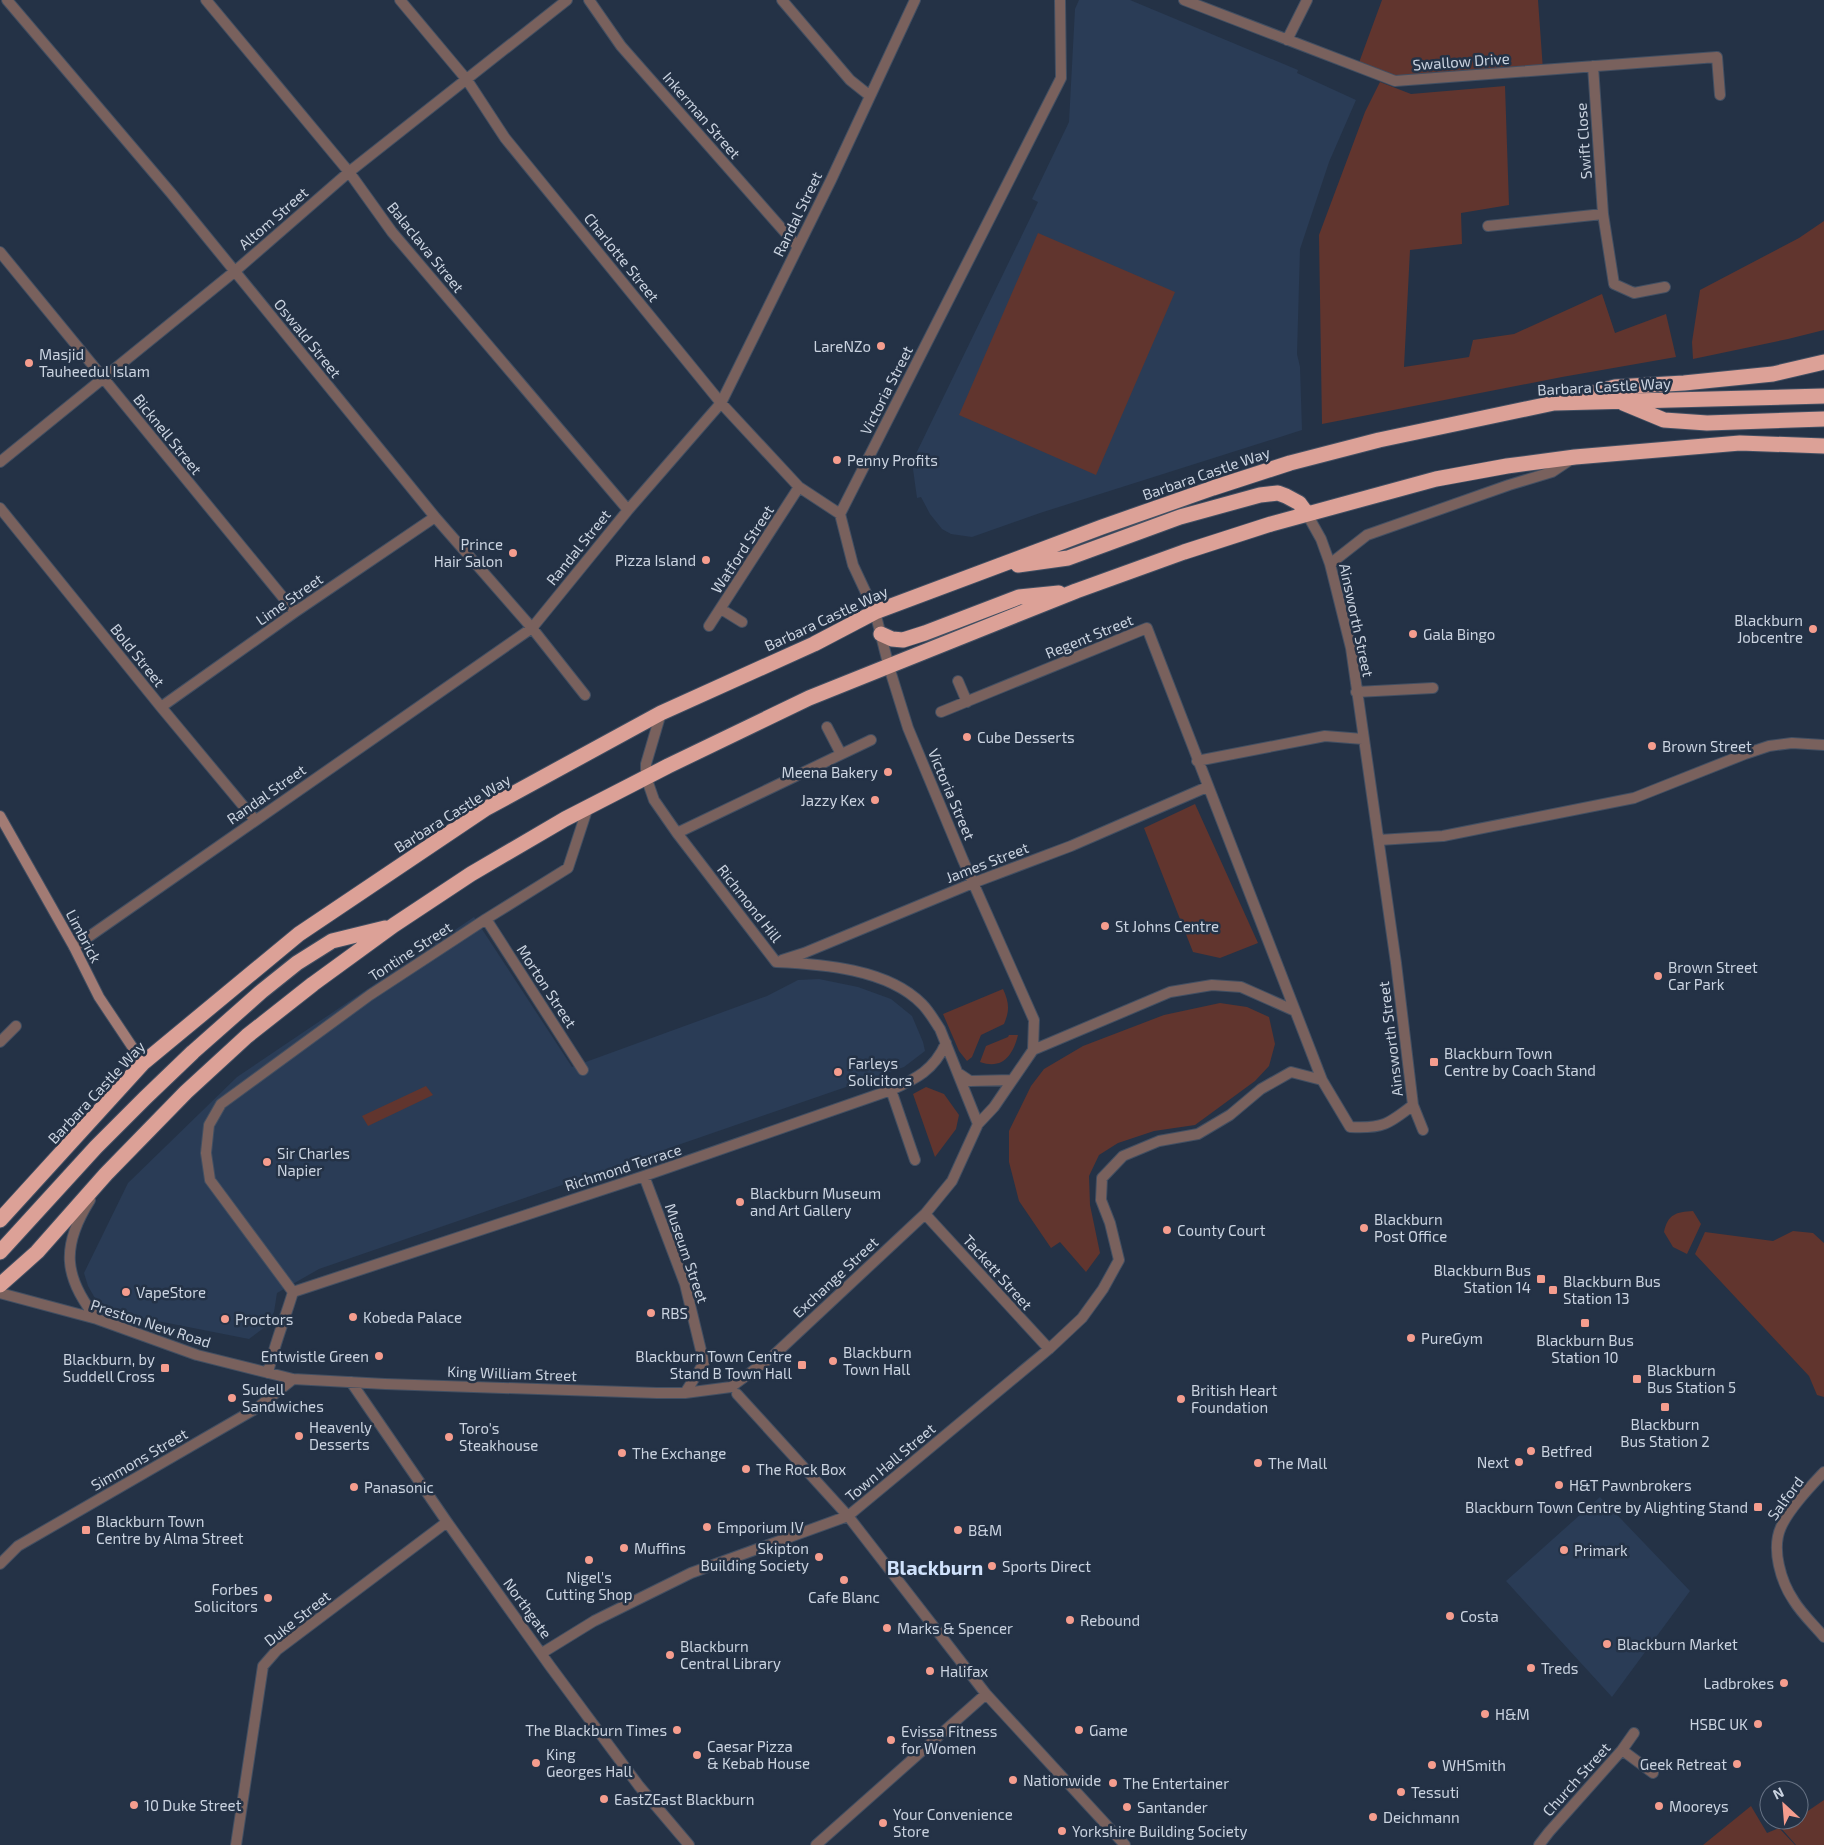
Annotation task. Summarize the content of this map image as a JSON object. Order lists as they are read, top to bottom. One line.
{"streets":{"highway":["Barbara Castle Way"],"main road":["Limbrick"],"street":["Swallow Drive","Inkerman Street","Swift Close","Randal Street","Altom Street","Balaclava Street","Charlotte Street","Oswald Street","Victoria Street","Bicknell Street","Watford Street","Lime Street","Ainsworth Street","Regent Street","Bold Street","James Street","Richmond Hill","Tontine Street","Morton Street","Richmond Terrace","Museum Street","Tackett Street","Exchange Street","Preston New Road","King William Street","Simmons Street","Town Hall Street","Salford","Northgate","Duke Street","Church Street"]},"crossings":[["Swallow Drive","Swift Close"],["Inkerman Street","Randal Street"],["Randal Street","Balaclava Street"],["Randal Street","Charlotte Street"],["Randal Street","Oswald Street"],["Randal Street","Bold Street"],["Randal Street","Limbrick"],["Altom Street","Balaclava Street"],["Altom Street","Charlotte Street"],["Altom Street","Oswald Street"],["Altom Street","Bicknell Street"],["Charlotte Street","Victoria Street"],["Charlotte Street","Watford Street"],["Oswald Street","Lime Street"],["Barbara Castle Way","Victoria Street"],["Barbara Castle Way","Richmond Hill"],["Barbara Castle Way","Limbrick"],["Victoria Street","James Street"],["Victoria Street","Exchange Street"],["Bicknell Street","Lime Street"],["Lime Street","Bold Street"],["Ainsworth Street","Regent Street"],["Ainsworth Street","James Street"],["Ainsworth Street","Town Hall Street"],["James Street","Richmond Hill"],["Richmond Hill","Richmond Terrace"],["Richmond Hill","Exchange Street"],["Tontine Street","Morton Street"],["Tontine Street","Richmond Terrace"],["Richmond Terrace","Museum Street"],["Museum Street","King William Street"],["Tackett Street","Exchange Street"],["Tackett Street","Town Hall Street"],["Exchange Street","King William Street"],["Preston New Road","King William Street"],["Preston New Road","Simmons Street"],["King William Street","Simmons Street"],["King William Street","Northgate"],["Town Hall Street","Northgate"],["Northgate","Duke Street"]],"districts":["Blackburn"],"places":{"other":["LareNZo","Masjid Tauheedul Islam","Penny Profits","Prince Hair Salon","Pizza Island","Blackburn Jobcentre","Gala Bingo","Cube Desserts","Brown Street","Meena Bakery","Jazzy Kex","St Johns Centre","Brown Street Car Park","Farleys Solicitors","Sir Charles Napier","Blackburn Museum and Art Gallery","Blackburn Post Office","County Court","VapeStore","RBS","Kobeda Palace","Proctors","PureGym","Entwistle Green","Blackburn Town Hall","Sudell Sandwiches","British Heart Foundation","Heavenly Desserts","Toro's Steakhouse","Betfred","The Exchange","Next","The Mall","The Rock Box","H&T Pawnbrokers","Panasonic","Emporium IV","B&M","Muffins","Primark","Skipton Building Society","Nigel's Cutting Shop","Sports Direct","Cafe Blanc","Forbes Solicitors","Costa","Rebound","Marks & Spencer","Blackburn Market","Blackburn Central Library","Treds","Halifax","Ladbrokes","H&M","HSBC UK","The Blackburn Times","Game","Evissa Fitness for Women","Caesar Pizza & Kebab House","King Georges Hall","Geek Retreat","WHSmith","Nationwide","The Entertainer","Tessuti","EastZEast Blackburn","10 Duke Street","Mooreys","Santander","Deichmann","Your Convenience Store","Yorkshire Building Society"],"transit":["Blackburn Town Centre by Coach Stand","Blackburn Bus Station 14","Blackburn Bus Station 13","Blackburn Bus Station 10","Blackburn Town Centre Stand B Town Hall","Blackburn, by Suddell Cross","Blackburn Bus Station 5","Blackburn Bus Station 2","Blackburn Town Centre by Alighting Stand","Blackburn Town Centre by Alma Street"]},"north":"top left"}
